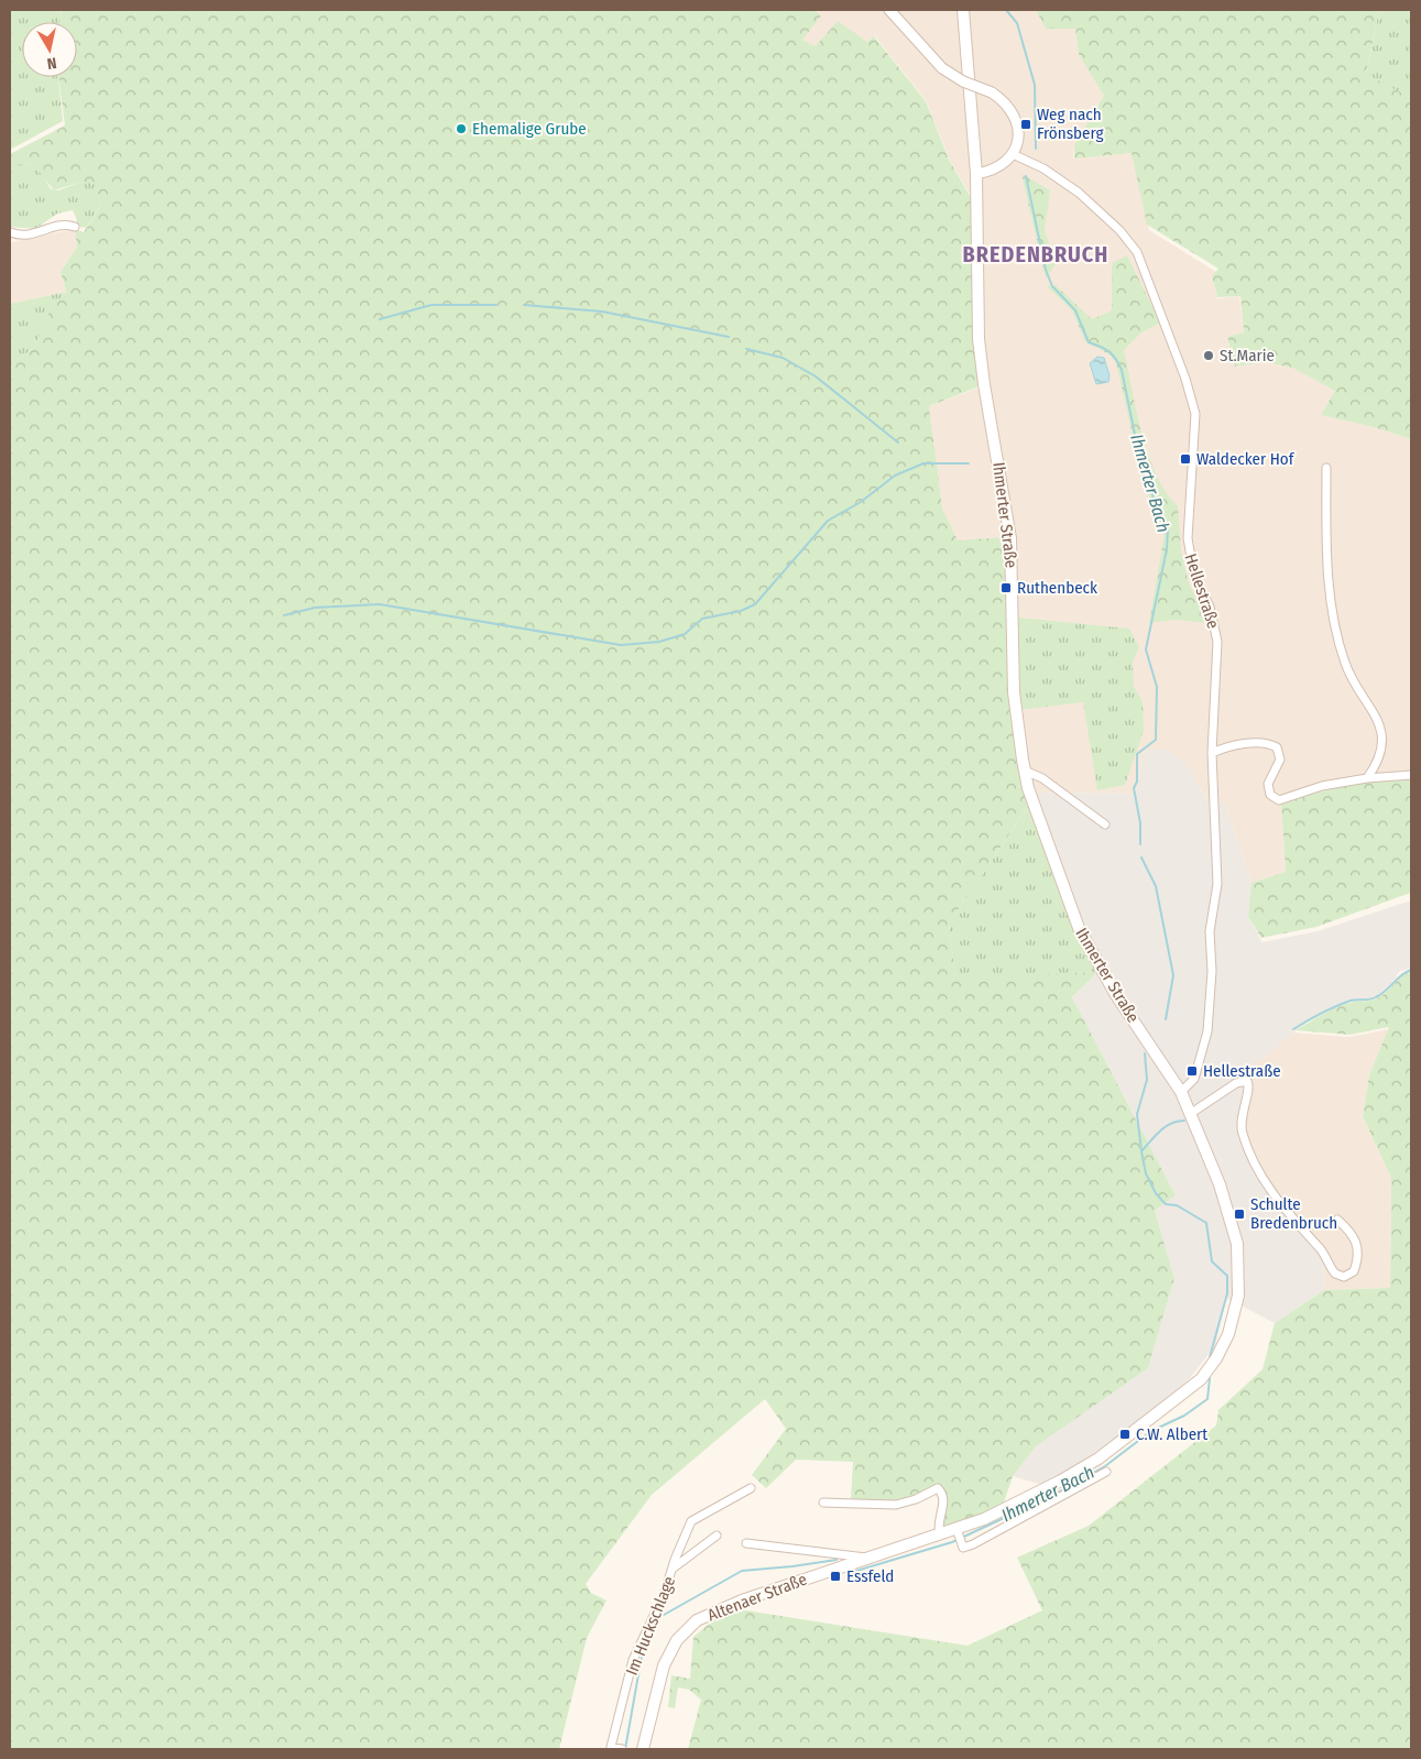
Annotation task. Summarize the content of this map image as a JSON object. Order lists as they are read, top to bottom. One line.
{"streets":{"main road":["Ihmerter Straße","Altenaer Straße"],"street":["Hellestraße","Im Huckschlage"]},"crossings":[["Ihmerter Straße","Hellestraße"],["Ihmerter Straße","Altenaer Straße"]],"districts":["BREDENBRUCH"],"water":["Ihmerter Bach"],"places":{"transit":["Weg nach Frönsberg","Waldecker Hof","Ruthenbeck","Hellestraße","Schulte Bredenbruch","C.W. Albert","Essfeld"],"other":["Ehemalige Grube","St.Marie"]},"north":"bottom"}
